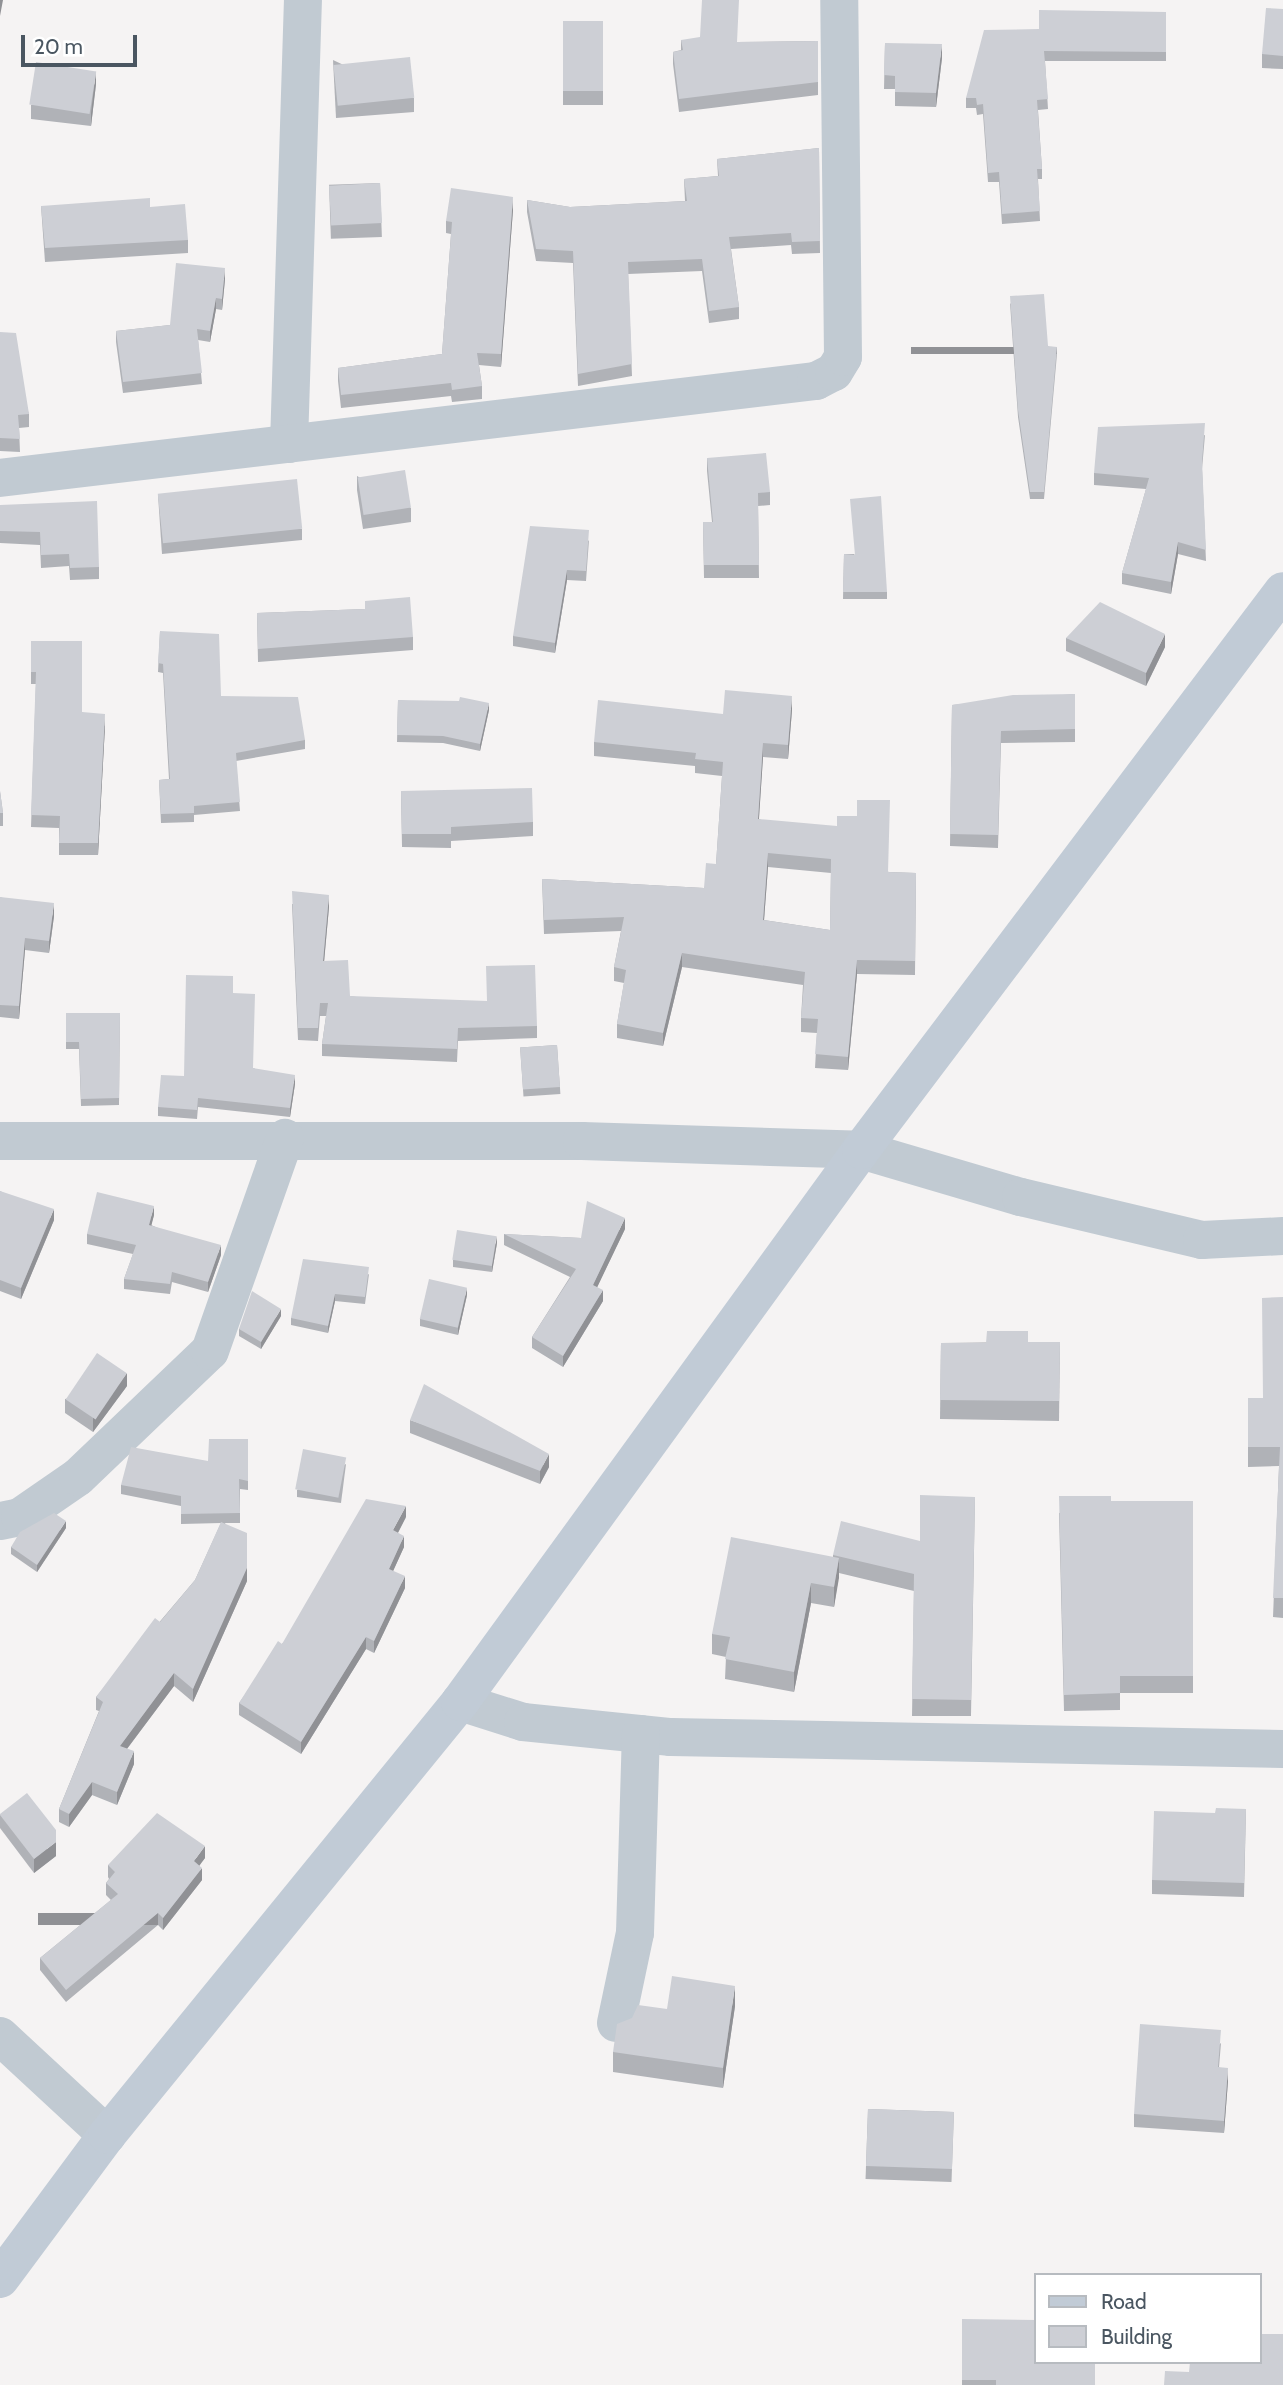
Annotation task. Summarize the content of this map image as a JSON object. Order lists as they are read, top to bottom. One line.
{"legend":["Road","Building"],"scale_bar":"20 m"}
